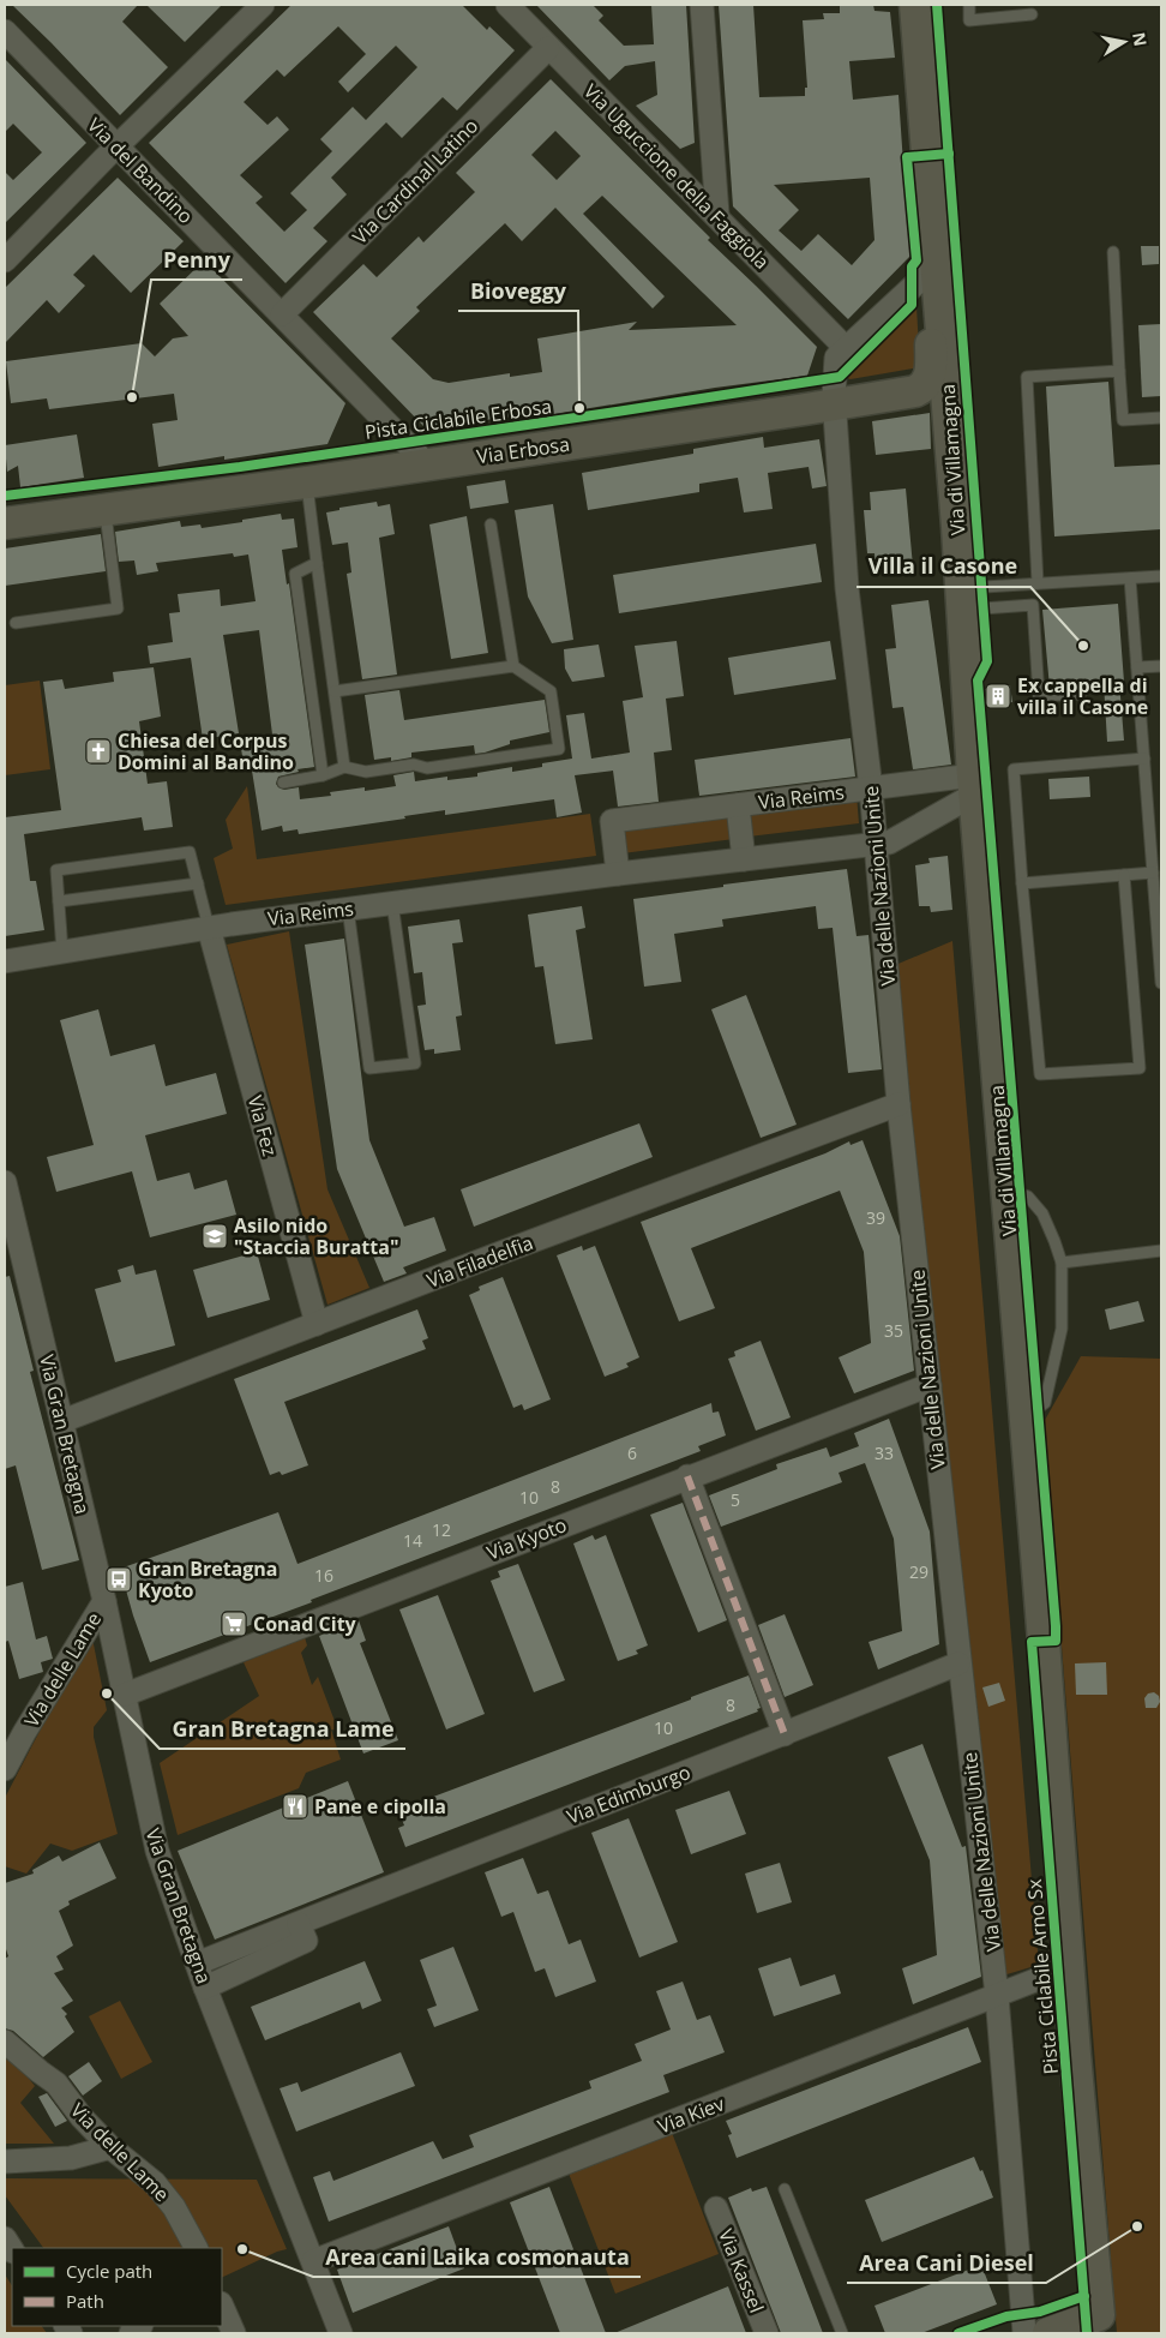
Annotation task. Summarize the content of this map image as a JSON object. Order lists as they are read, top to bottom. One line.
{"streets":{"main road":["Via Erbosa","Via di Villamagna"],"street":["Via del Bandino","Via Uguccione della Faggiola","Via Cardinal Latino","Via Reims","Via delle Nazioni Unite","Via Fez","Via Filadelfia","Via Gran Bretagna","Via Kyoto","Via delle Lame","Via Edimburgo","Via Kiev","Via Kassel"],"cycle path":["Pista Ciclabile Erbosa","Pista Ciclabile Arno Sx"]},"crossings":[["Via del Bandino","Via Cardinal Latino"],["Via del Bandino","Via Erbosa"],["Via Uguccione della Faggiola","Via Cardinal Latino"],["Via Uguccione della Faggiola","Via delle Nazioni Unite"],["Via Erbosa","Via di Villamagna"],["Via Erbosa","Via delle Nazioni Unite"],["Via di Villamagna","Via Reims"],["Via di Villamagna","Via Kiev"],["Via Reims","Via delle Nazioni Unite"],["Via Reims","Via Fez"],["Via delle Nazioni Unite","Via Filadelfia"],["Via delle Nazioni Unite","Via Kyoto"],["Via delle Nazioni Unite","Via Edimburgo"],["Via delle Nazioni Unite","Via Kiev"],["Via Fez","Via Filadelfia"],["Via Filadelfia","Via Gran Bretagna"],["Via Gran Bretagna","Via Kyoto"],["Via Gran Bretagna","Via delle Lame"],["Via Gran Bretagna","Via Edimburgo"],["Via Gran Bretagna","Via Kiev"]],"places":{"other":["Penny","Bioveggy","Villa il Casone","Gran Bretagna Lame","Area Cani Diesel","Area cani Laika cosmonauta"],"building":["Ex cappella di villa il Casone"],"church":["Chiesa del Corpus Domini al Bandino"],"school or university":["Asilo nido \"Staccia Buratta\""],"bus stop":["Gran Bretagna Kyoto"],"supermarket":["Conad City"],"restaurant":["Pane e cipolla"]},"house_numbers":["39","35","6","33","8","10","5","12","14","29","16","8","10"],"legend":["Cycle path","Path"],"north":"right"}
